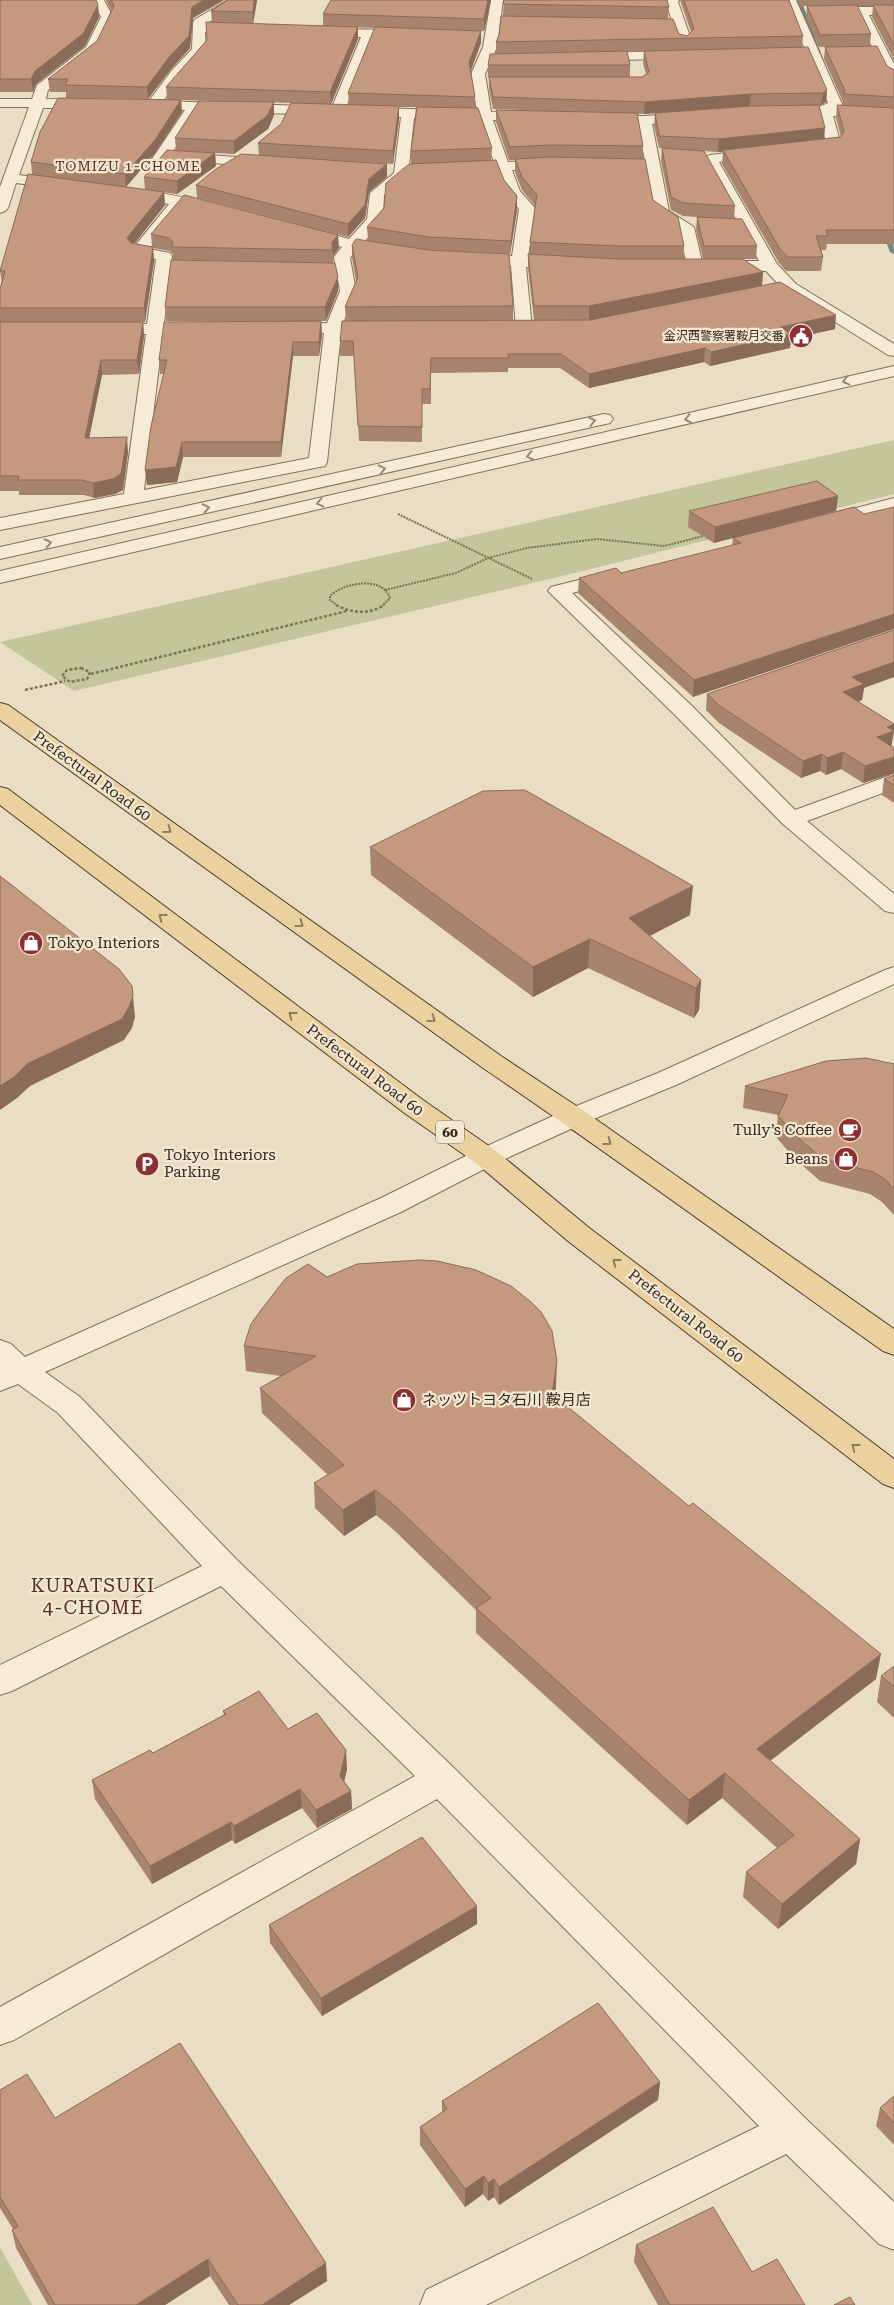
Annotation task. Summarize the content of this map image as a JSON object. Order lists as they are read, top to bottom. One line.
{"streets":{"main road":["Prefectural Road 60","60"]},"districts":["TOMIZU 1-CHOME","KURATSUKI 4-CHOME"],"places":{"public building":["金沢西警察署鞍月交番"],"shop":["Tokyo Interiors","Beans","ネッツトヨタ石川 鞍月店"],"cafe":["Tully’s Coffee"],"parking":["Tokyo Interiors Parking"]}}
